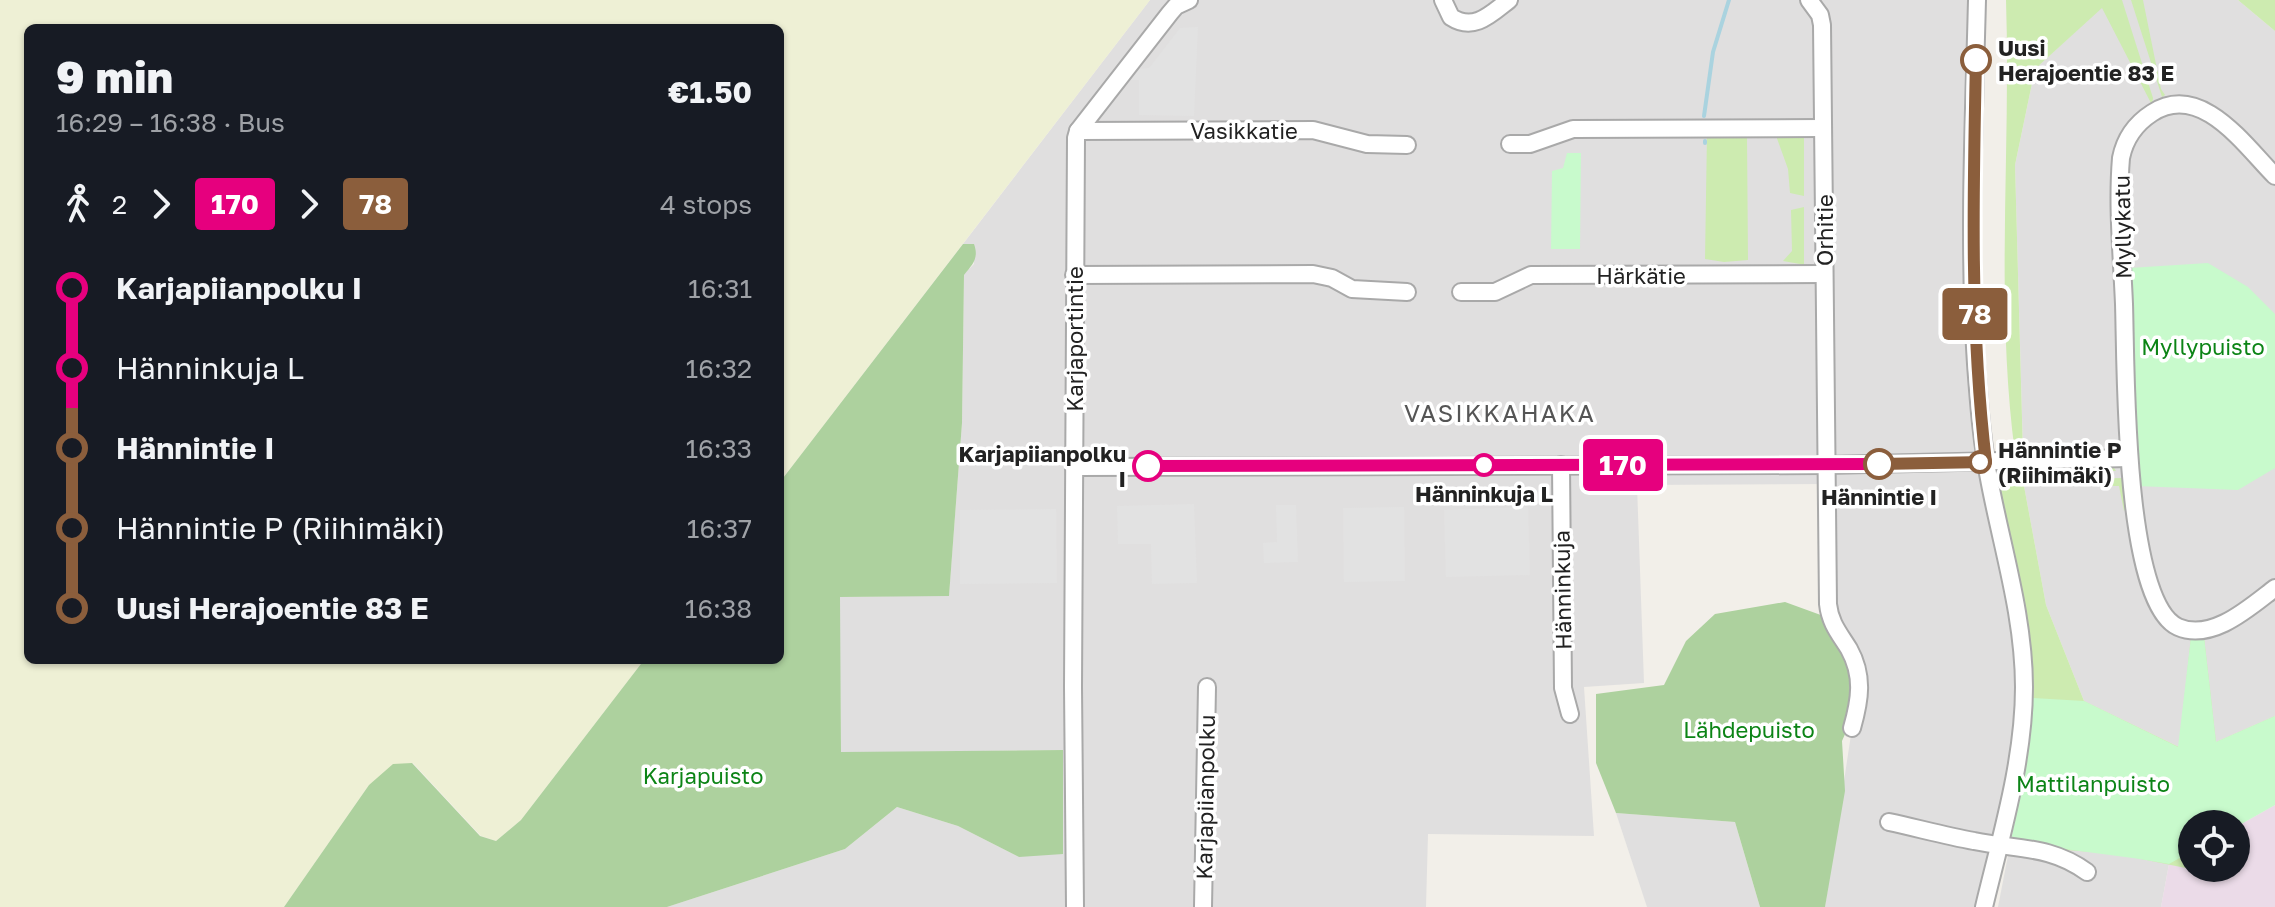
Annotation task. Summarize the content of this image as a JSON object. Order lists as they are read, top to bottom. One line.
{"streets":{"street":["Vasikkatie","Myllykatu","Orhitie","Härkätie","Karjaportintie","Hänninkuja","Karjapiianpolku"]},"crossings":[["Vasikkatie","Karjaportintie"],["Orhitie","Härkätie"]],"districts":["VASIKKAHAKA"],"parks":["Myllypuisto","Lähdepuisto","Karjapuisto","Mattilanpuisto"],"places":["Uusi Herajoentie 83 E","Hännintie P (Riihimäki)","Hännintie I","Hänninkuja L","Karjapiianpolku I"],"lines":["bus line 78","bus line 170"],"page":{"on_map":["170","78"],"heading":["9 min","16:29 – 16:38 · Bus","€1.50"],"legs":["2","170","78","4 stops"],"list":[{"name":"Karjapiianpolku I","value":"16:31"},{"name":"Hänninkuja L","value":"16:32"},{"name":"Hännintie I","value":"16:33"},{"name":"Hännintie P (Riihimäki)","value":"16:37"},{"name":"Uusi Herajoentie 83 E","value":"16:38"}]}}
